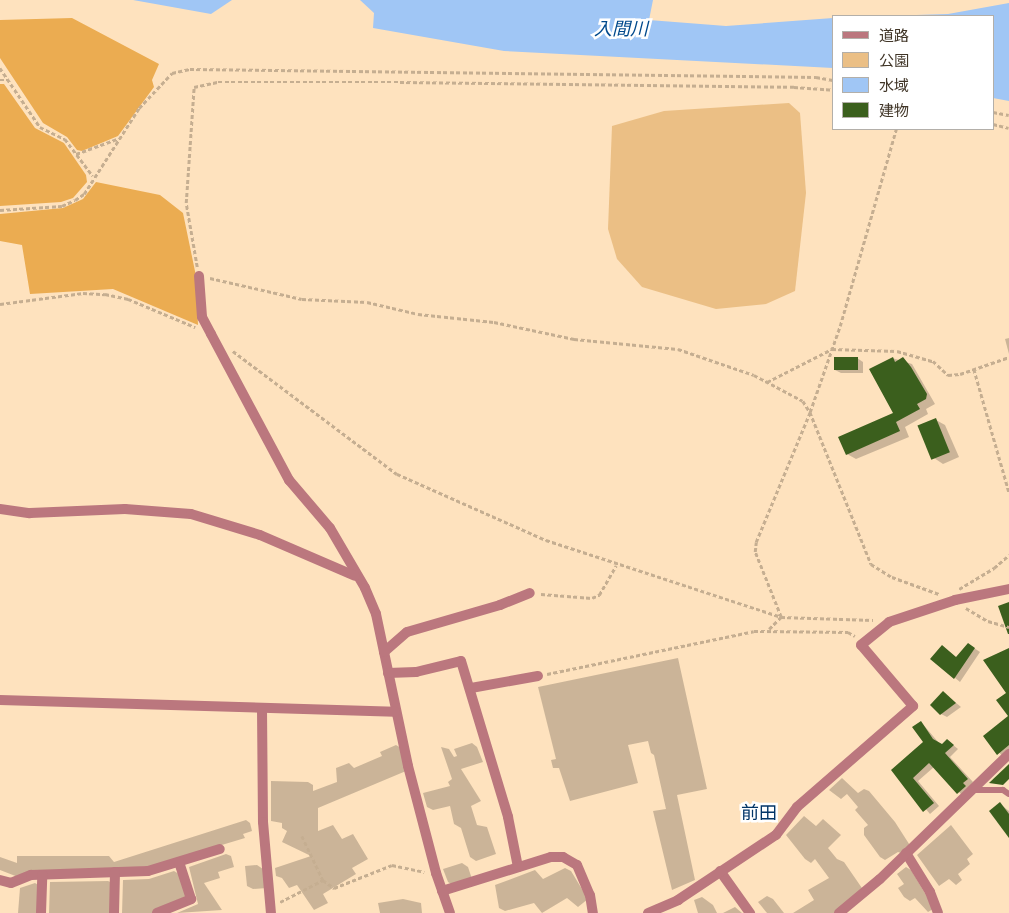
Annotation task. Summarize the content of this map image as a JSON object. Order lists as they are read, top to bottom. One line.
{"districts":["前田"],"water":["入間川"],"legend":["道路","公園","水域","建物"]}
